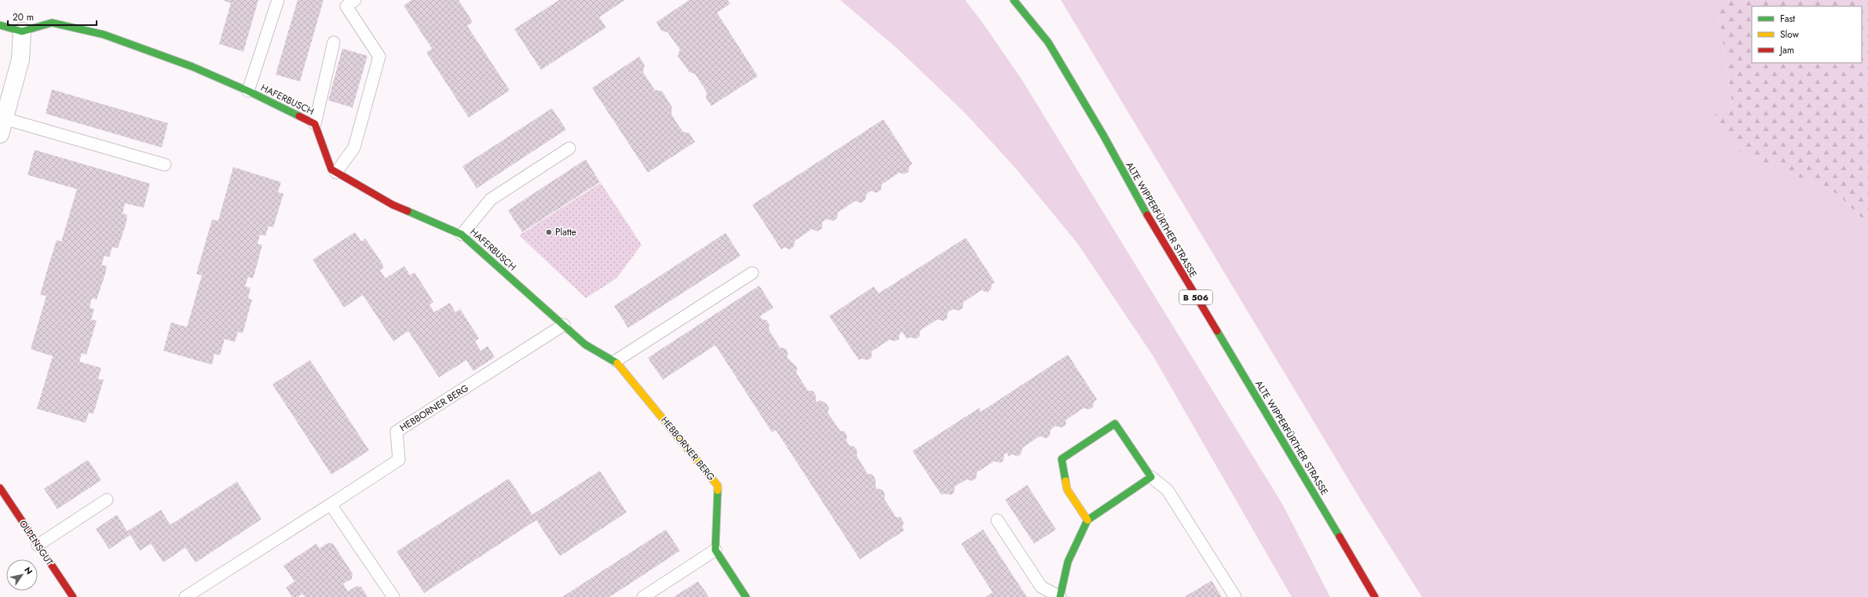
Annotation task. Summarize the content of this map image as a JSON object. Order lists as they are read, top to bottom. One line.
{"streets":{"street":["HAFERBUSCH","ALTE WIPPERFÜRTHER STRASSE","B 506","HEBBORNER BERG","OLPENSGUT"]},"crossings":[["HAFERBUSCH","HEBBORNER BERG"]],"places":["Platte"],"legend":["Fast","Slow","Jam"],"scale_bar":"20 m","north":"top right"}
